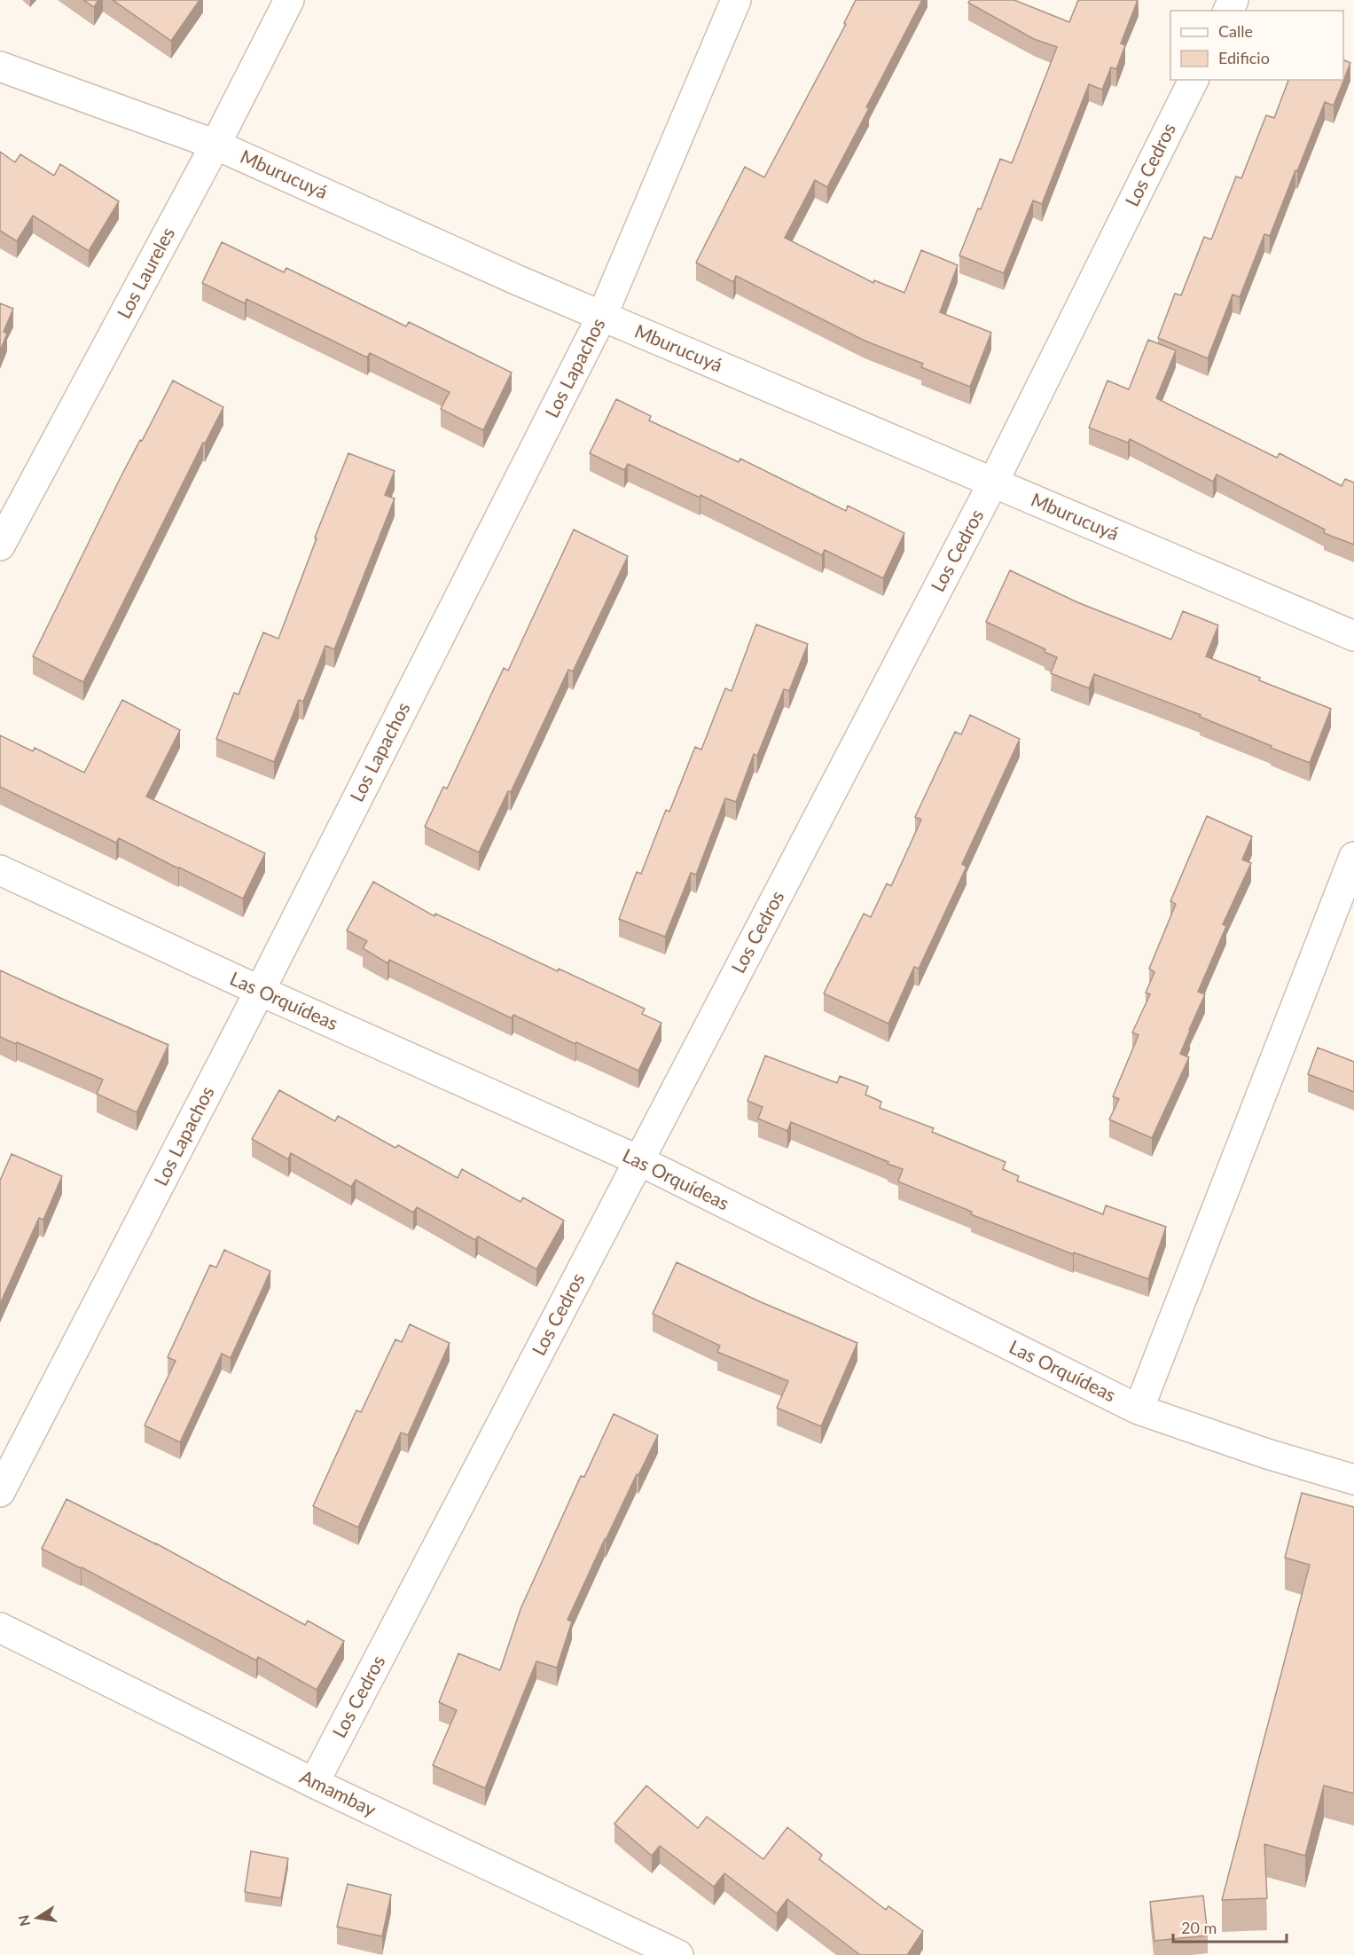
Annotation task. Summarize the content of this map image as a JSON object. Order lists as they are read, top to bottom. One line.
{"streets":{"street":["Los Cedros","Mburucuyá","Los Laureles","Los Lapachos","Las Orquídeas","Amambay"]},"crossings":[["Los Cedros","Mburucuyá"],["Los Cedros","Las Orquídeas"],["Los Cedros","Amambay"],["Mburucuyá","Los Laureles"],["Mburucuyá","Los Lapachos"],["Los Lapachos","Las Orquídeas"]],"legend":["Calle","Edificio"],"scale_bar":"20 m","north":"left"}
